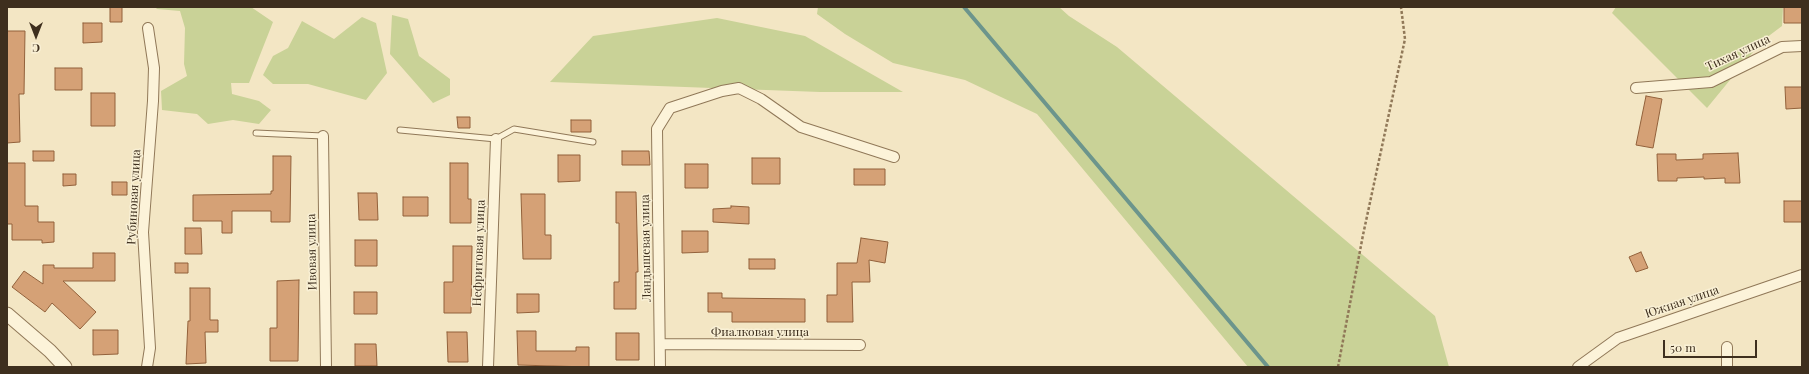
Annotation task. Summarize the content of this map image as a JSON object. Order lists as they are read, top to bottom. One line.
{"streets":{"street":["Тихая улица","Рубиновая улица","Ландышевая улица","Ивовая улица","Нефритовая улица","Южная улица","Фиалковая улица"]},"crossings":[["Ландышевая улица","Фиалковая улица"]],"scale_bar":"50 m","north":"bottom"}
